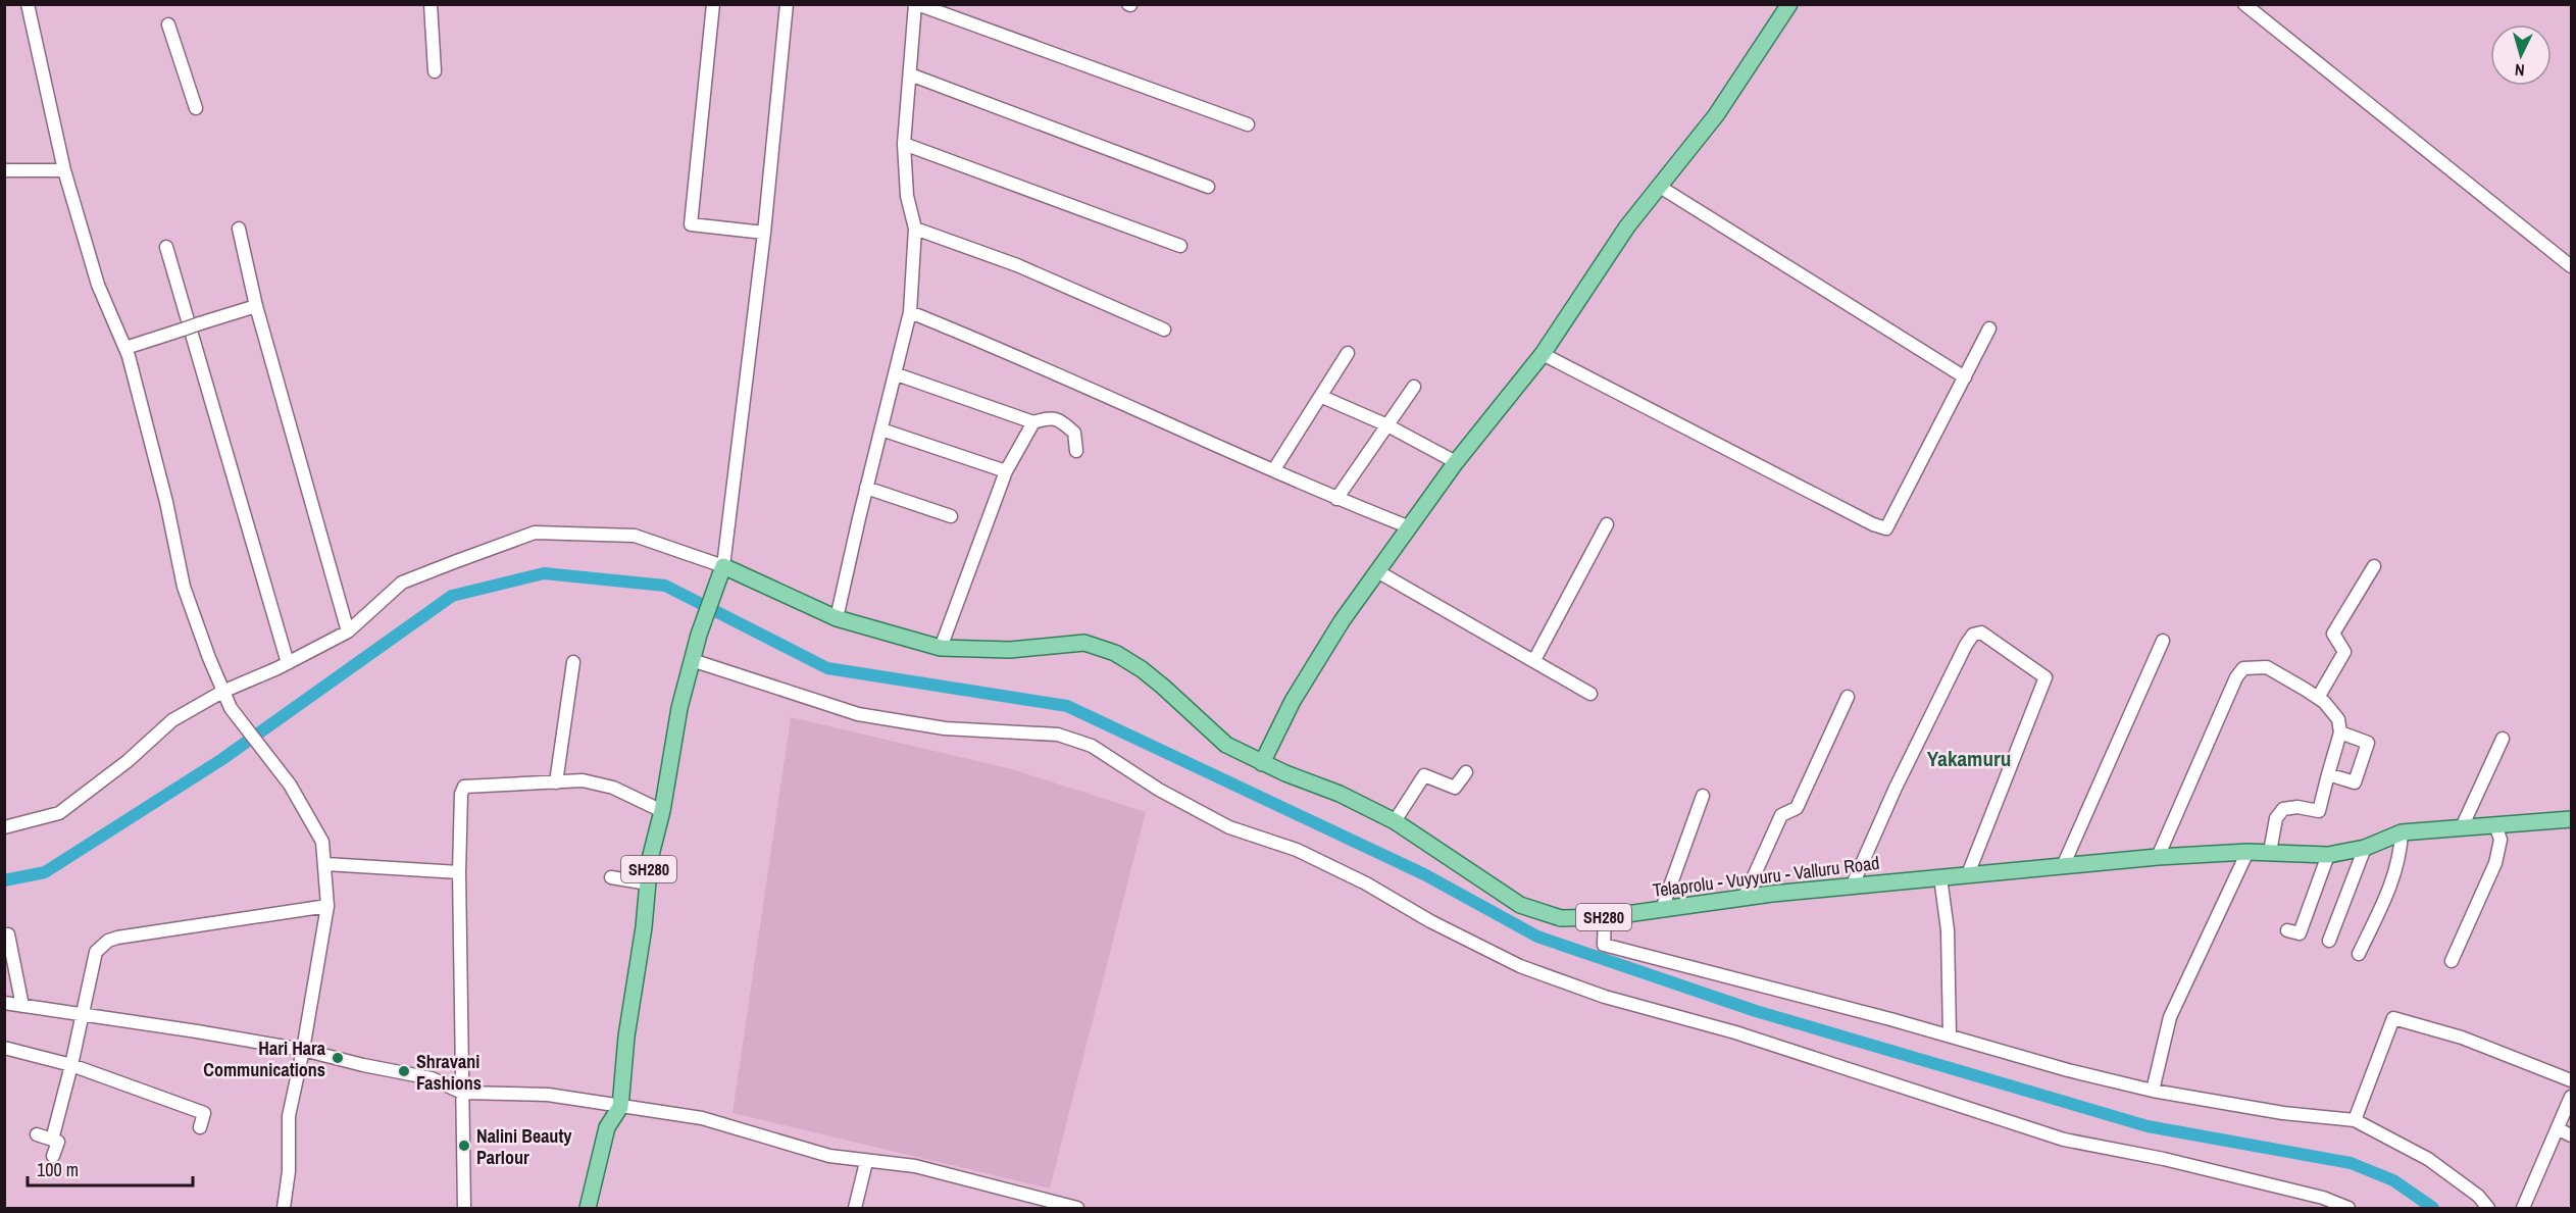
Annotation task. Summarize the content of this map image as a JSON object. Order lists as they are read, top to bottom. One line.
{"streets":{"main road":["SH280","Telaprolu - Vuyyuru - Valluru Road"]},"crossings":[["SH280","Telaprolu - Vuyyuru - Valluru Road"]],"districts":["Yakamuru"],"places":["Hari Hara Communications","Shravani Fashions","Nalini Beauty Parlour"],"scale_bar":"100 m","north":"bottom"}
